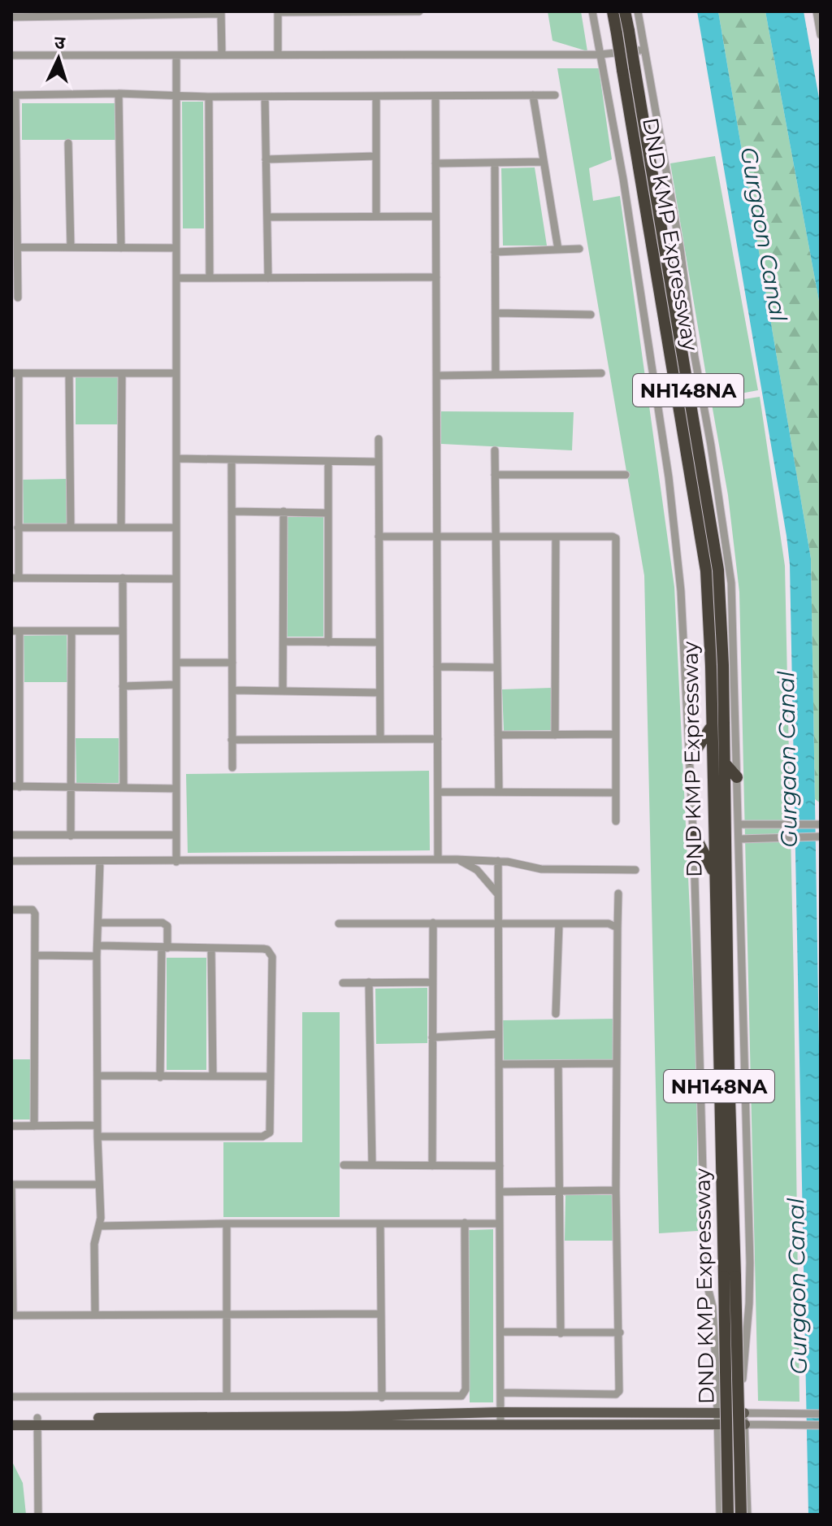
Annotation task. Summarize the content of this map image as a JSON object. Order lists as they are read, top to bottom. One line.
{"streets":{"highway":["DND KMP Expressway","NH148NA"]},"water":["Gurgaon Canal"],"north":"top"}
